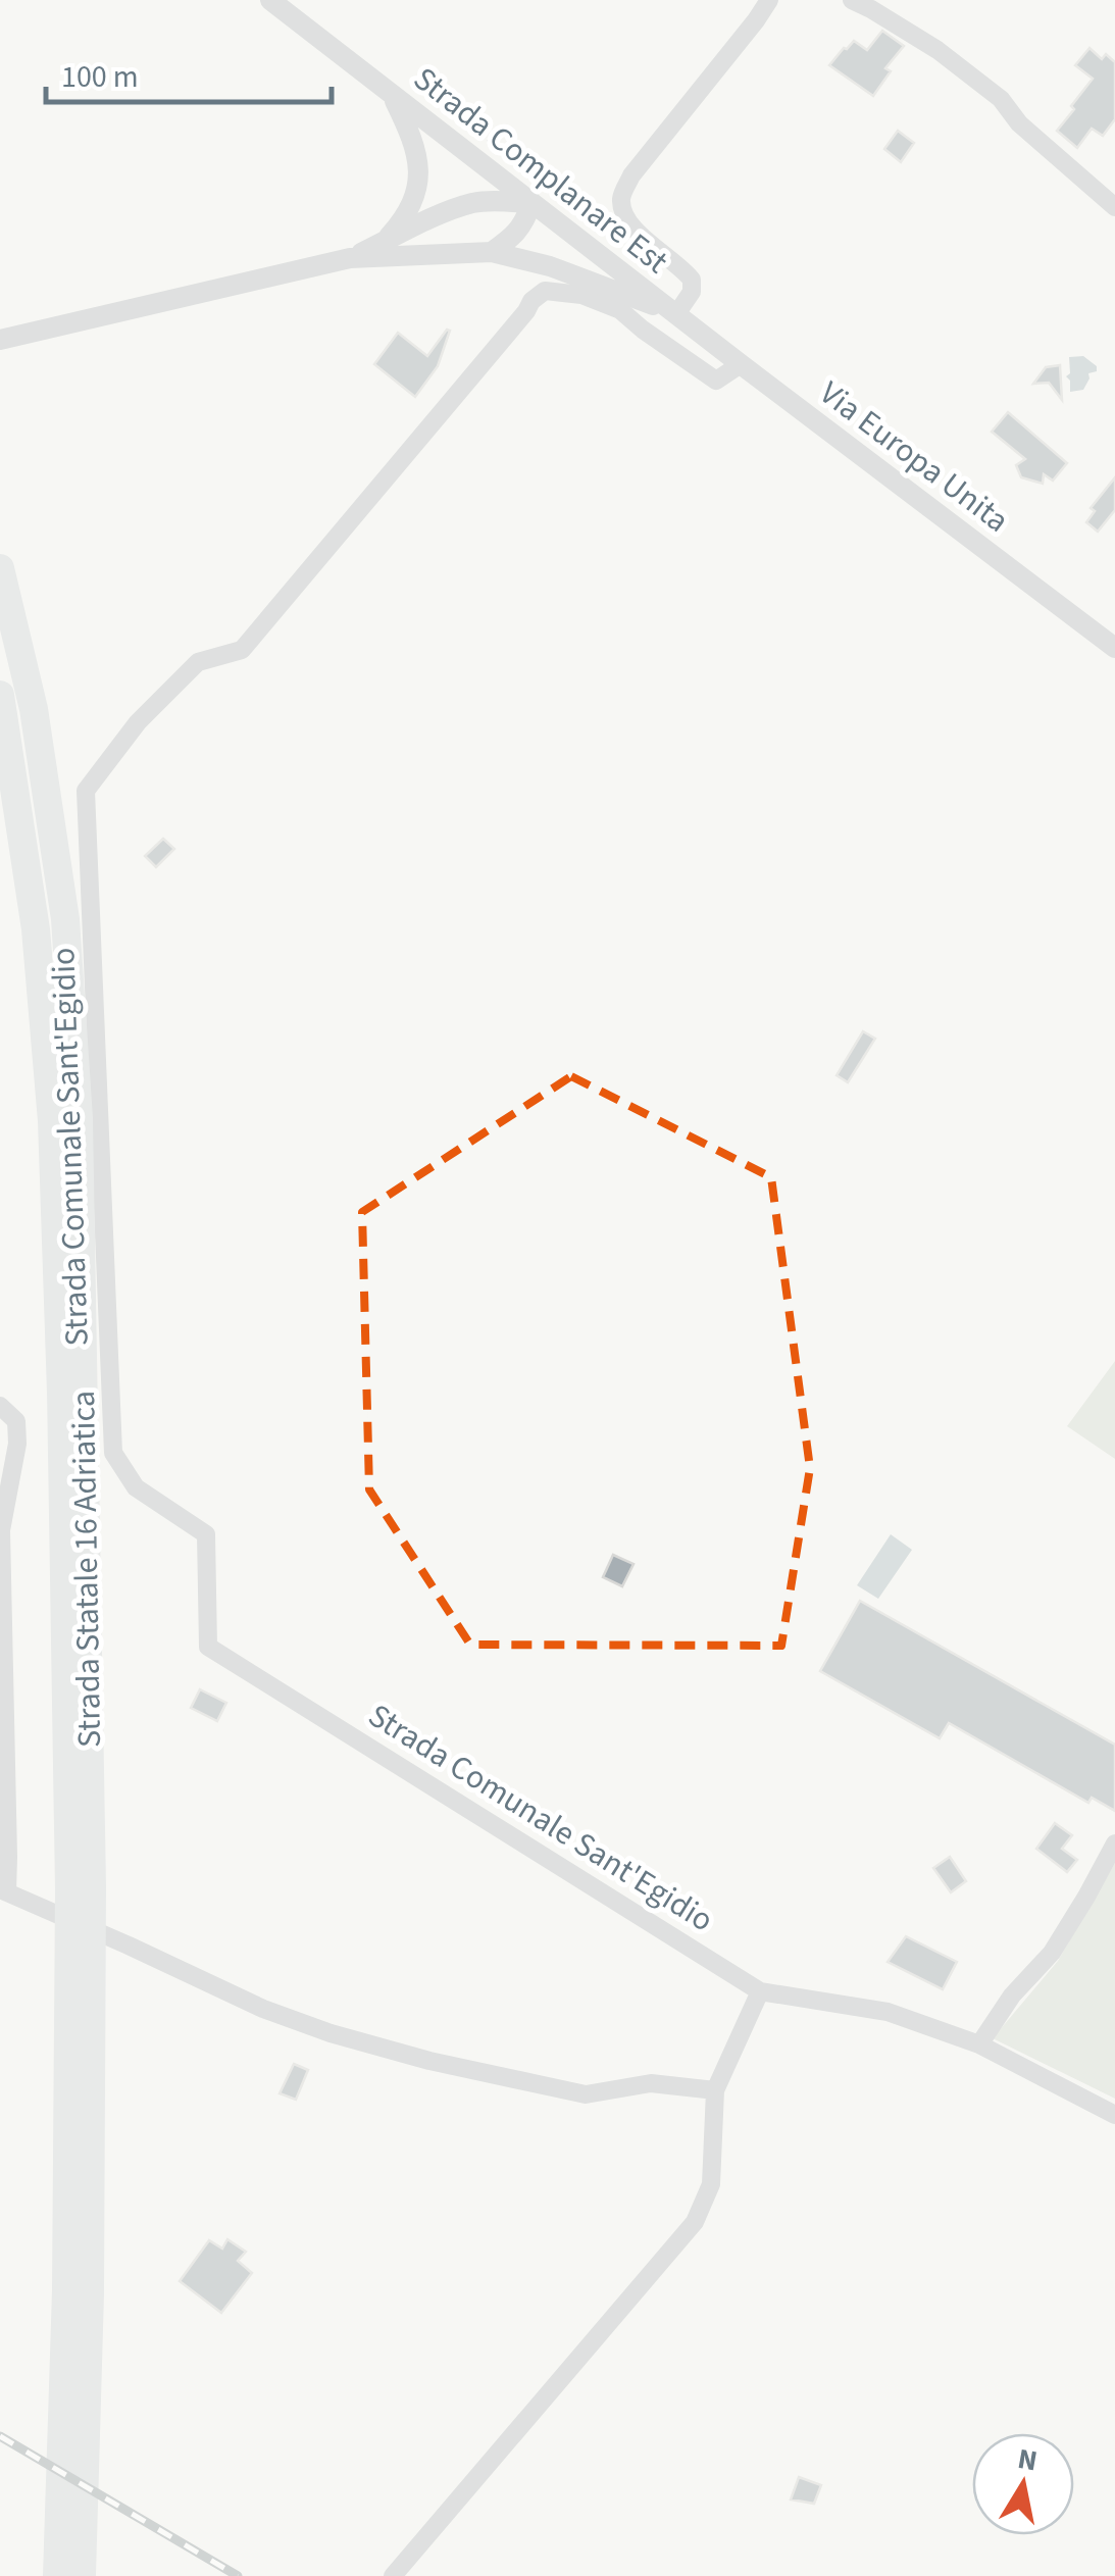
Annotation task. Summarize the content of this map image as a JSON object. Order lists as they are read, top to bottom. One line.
{"streets":{"highway":["Strada Statale 16 Adriatica"],"street":["Strada Complanare Est","Via Europa Unita","Strada Comunale Sant'Egidio"]},"crossings":[["Strada Complanare Est","Via Europa Unita"],["Via Europa Unita","Strada Comunale Sant'Egidio"]],"scale_bar":"100 m","north":"top"}
